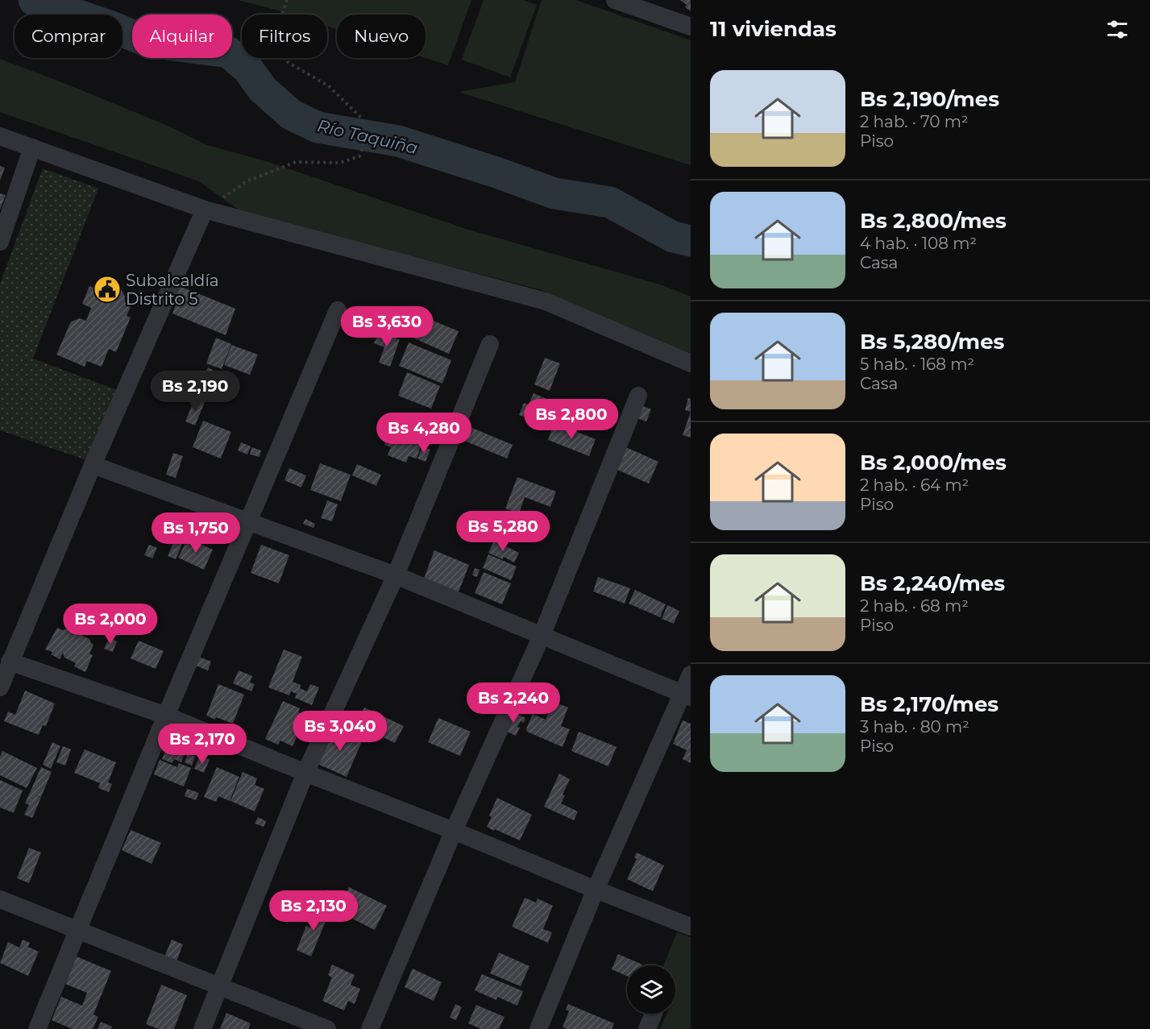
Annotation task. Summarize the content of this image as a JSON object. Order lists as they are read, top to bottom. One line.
{"water":["Río Taquiña"],"places":{"public building":["Subalcaldía Distrito 5"]},"page":{"heading":"11 viviendas","chip":["Comprar","Alquilar","Filtros","Nuevo"],"list":[{"name":"Bs 2,190/mes","note":"2 hab. · 70 m² · Piso"},{"name":"Bs 2,800/mes","note":"4 hab. · 108 m² · Casa"},{"name":"Bs 5,280/mes","note":"5 hab. · 168 m² · Casa"},{"name":"Bs 2,000/mes","note":"2 hab. · 64 m² · Piso"},{"name":"Bs 2,240/mes","note":"2 hab. · 68 m² · Piso"},{"name":"Bs 2,170/mes","note":"3 hab. · 80 m² · Piso"}],"price":["Bs 3,630","Bs 2,190","Bs 2,800","Bs 4,280","Bs 5,280","Bs 1,750","Bs 2,000","Bs 2,240","Bs 3,040","Bs 2,170","Bs 2,130"]}}
